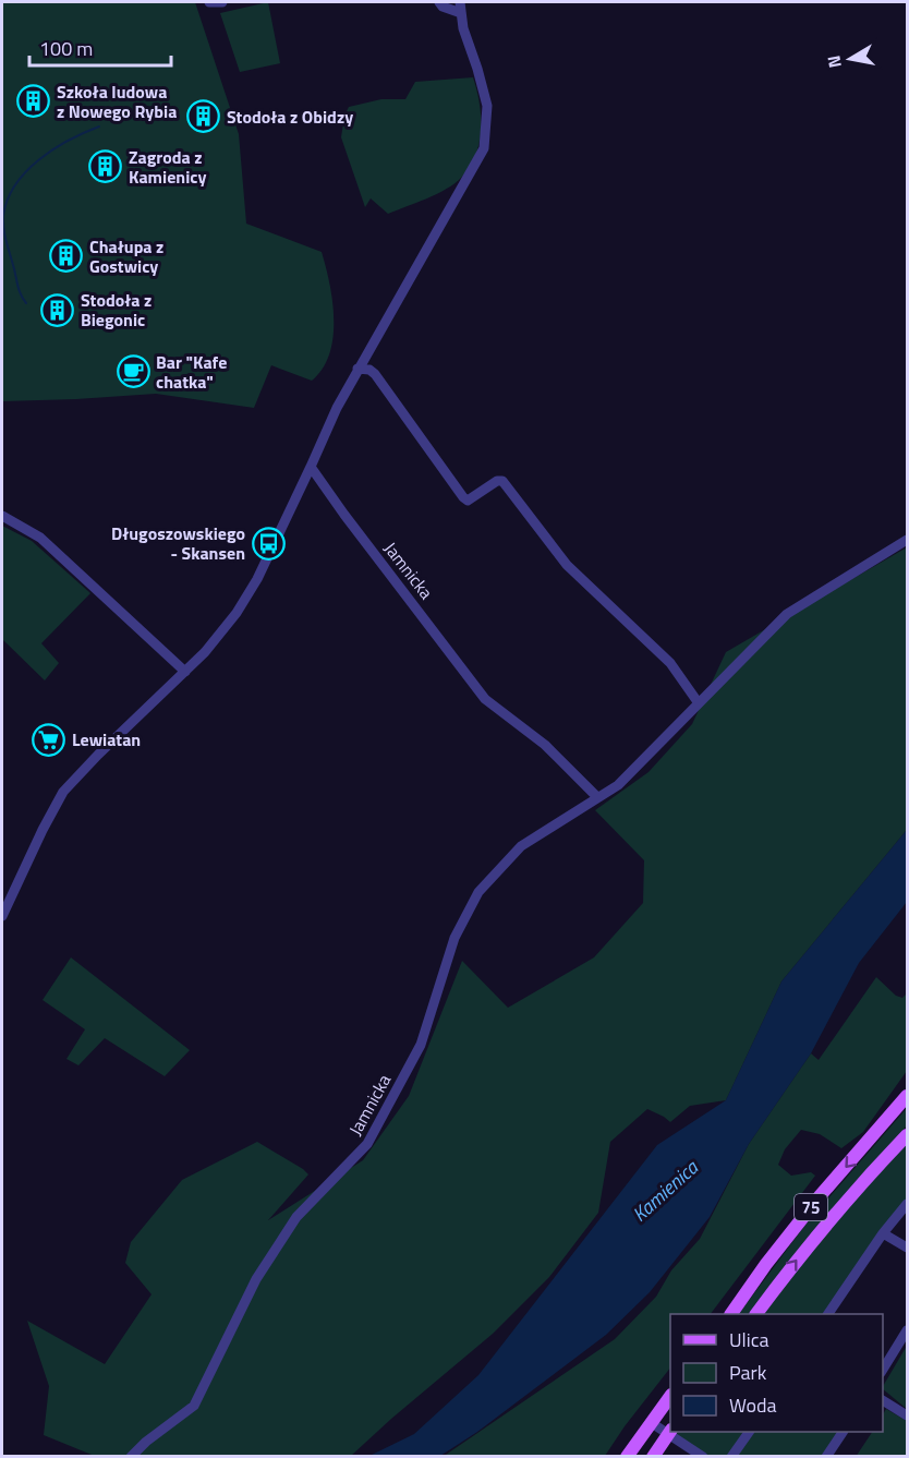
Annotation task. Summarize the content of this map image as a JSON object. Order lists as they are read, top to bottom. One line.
{"streets":{"main road":["75"],"street":["Jamnicka"]},"water":["Kamienica"],"places":{"building":["Szkoła ludowa z Nowego Rybia","Stodoła z Obidzy","Zagroda z Kamienicy","Chałupa z Gostwicy","Stodoła z Biegonic"],"cafe":["Bar \"Kafe chatka\""],"bus stop":["Długoszowskiego - Skansen"],"supermarket":["Lewiatan"]},"legend":["Ulica","Park","Woda"],"scale_bar":"100 m","north":"left"}
